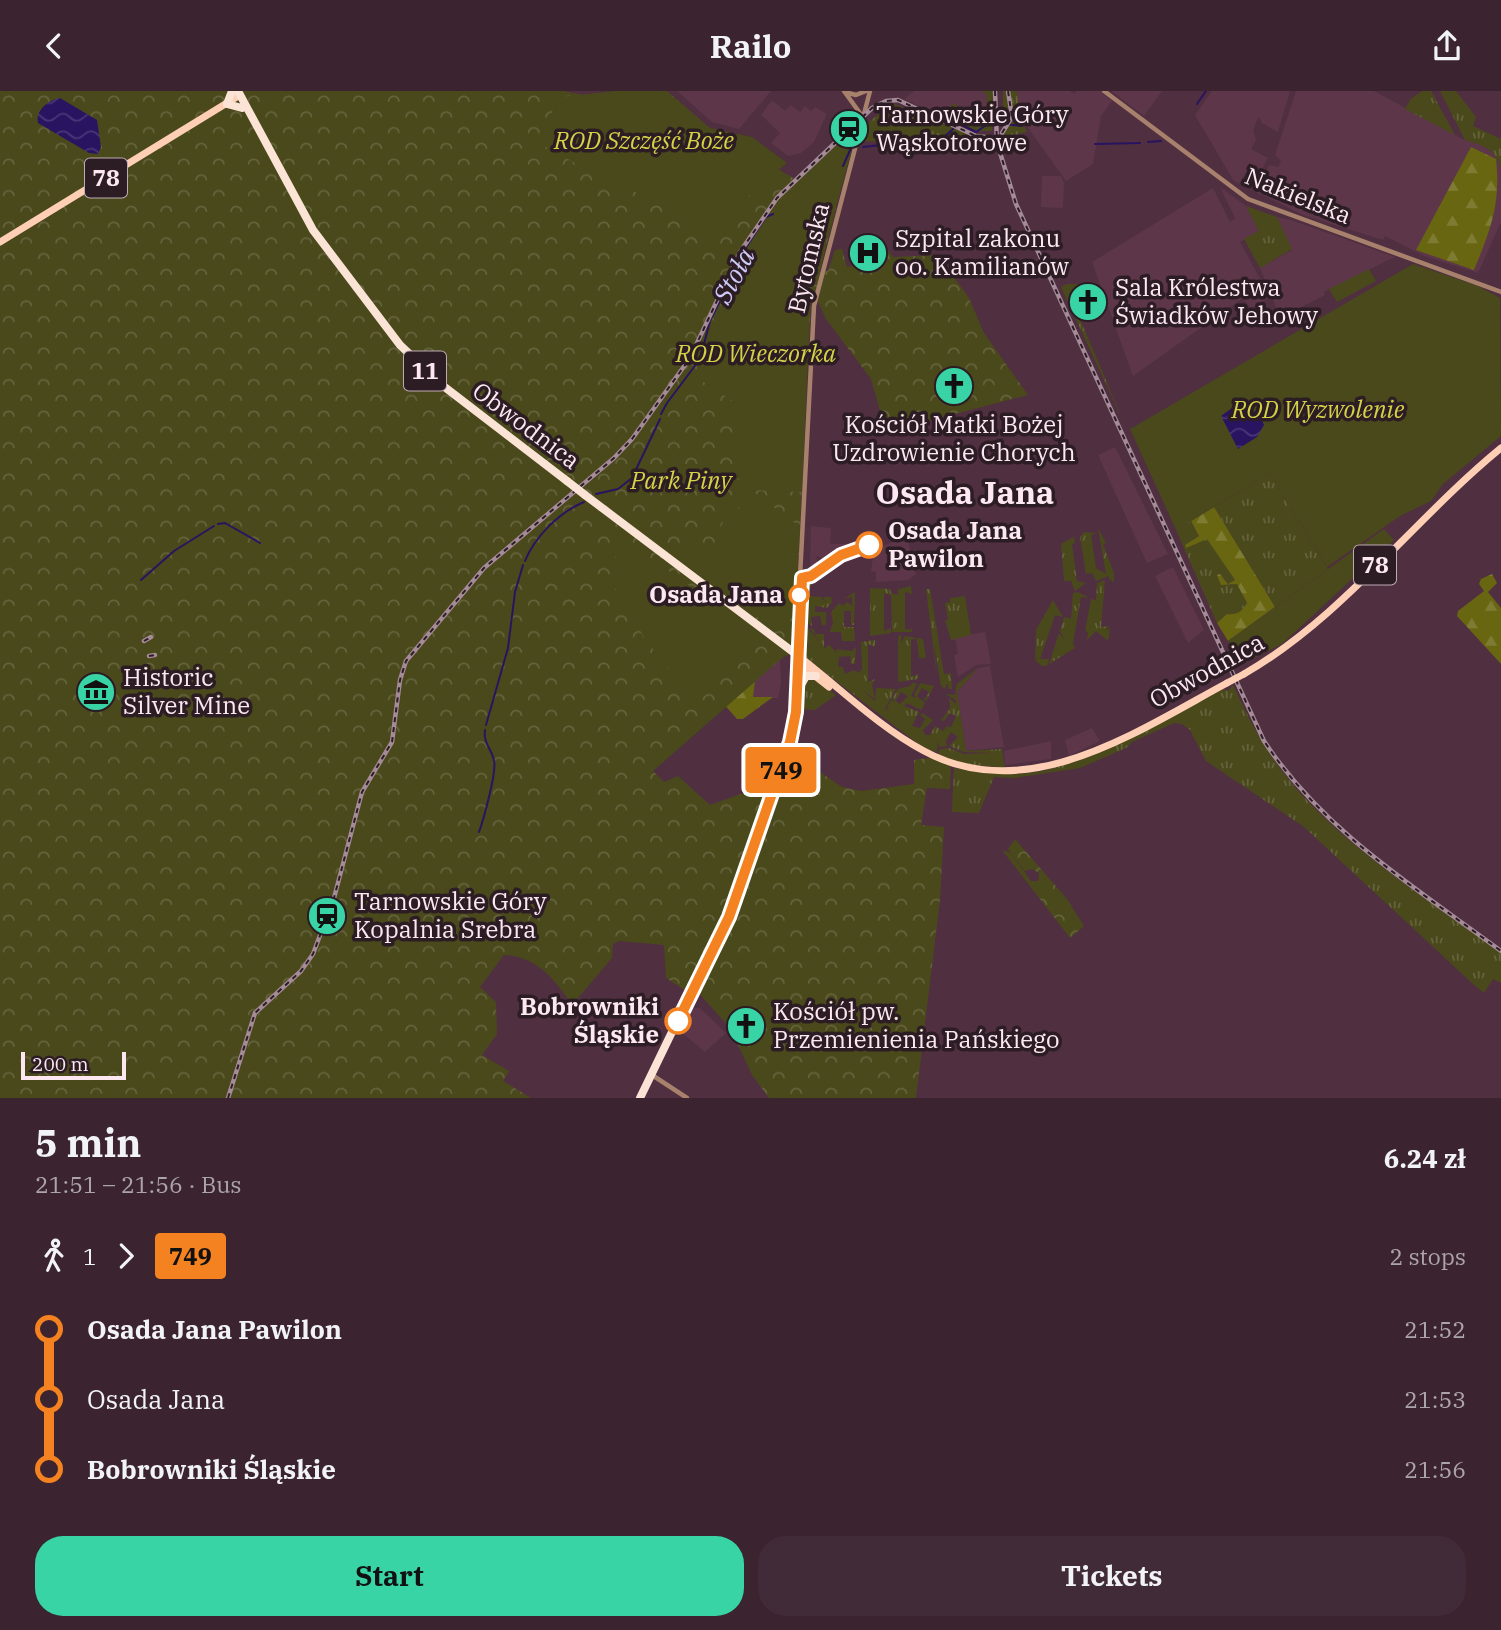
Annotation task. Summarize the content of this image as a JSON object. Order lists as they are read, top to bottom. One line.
{"streets":{"highway":["11","Obwodnica"],"main road":["78"],"street":["Nakielska","Bytomska"]},"crossings":[["Bytomska","Obwodnica"]],"districts":["Osada Jana"],"water":["Stoła"],"parks":["ROD Szczęść Boże","ROD Wieczorka","ROD Wyzwolenie","Park Piny"],"places":{"station":["Tarnowskie Góry Wąskotorowe","Tarnowskie Góry Kopalnia Srebra"],"hospital":["Szpital zakonu oo. Kamilianów"],"church":["Sala Królestwa Świadków Jehowy","Kościół Matki Bożej Uzdrowienie Chorych","Kościół pw. Przemienienia Pańskiego"],"other":["Osada Jana Pawilon","Osada Jana","Bobrowniki Śląskie"],"museum":["Historic Silver Mine"]},"lines":["bus line 749"],"scale_bar":"200 m","page":{"header":"Railo","on_map":"749","scale":"200 m","heading":["5 min","21:51 – 21:56 · Bus","6.24 zł"],"legs":["1","749","2 stops"],"list":[{"name":"Osada Jana Pawilon","value":"21:52"},{"name":"Osada Jana","value":"21:53"},{"name":"Bobrowniki Śląskie","value":"21:56"}],"buttons":["Start","Tickets"]}}
